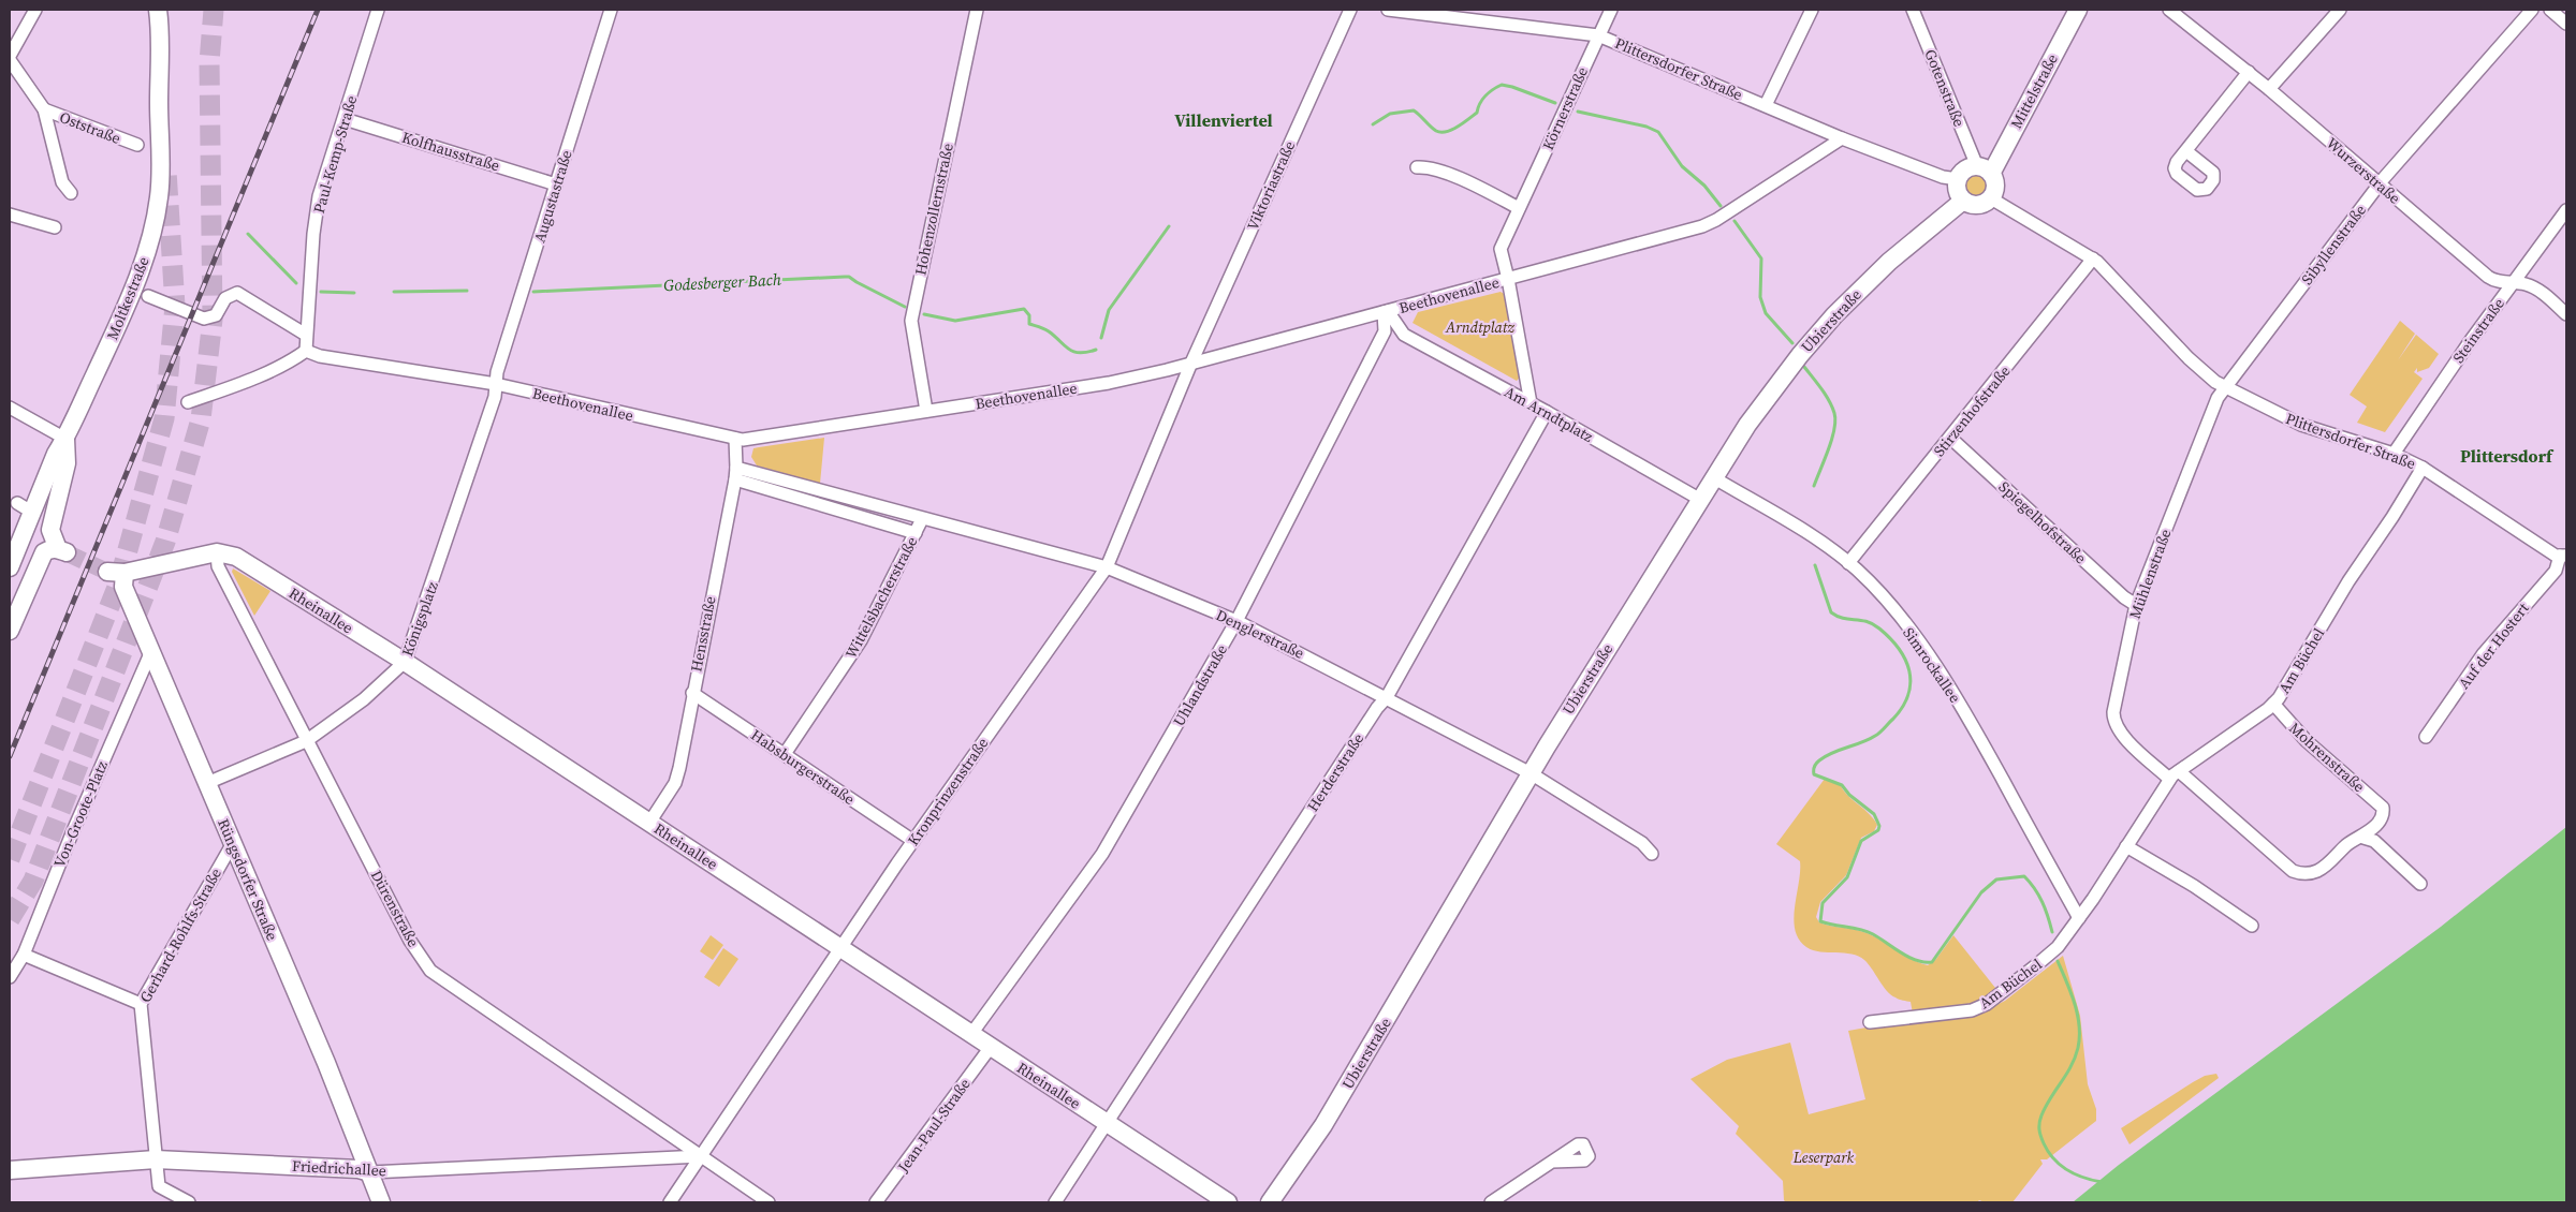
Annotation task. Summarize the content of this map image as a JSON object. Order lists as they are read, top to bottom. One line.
{"streets":{"street":["Plittersdorfer Straße","Gotenstraße","Mittelstraße","Körnerstraße","Oststraße","Kolfhausstraße","Paul-Kemp-Straße","Wurzerstraße","Viktoriastraße","Augustastraße","Hohenzollernstraße","Sibyllenstraße","Beethovenallee","Moltkestraße","Ubierstraße","Steinstraße","Stirzenhofstraße","Am Arndtplatz","Spiegelhofstraße","Mühlenstraße","Wittelsbacherstraße","Rheinallee","Königsplatz","Hensstraße","Denglerstraße","Auf der Hostert","Am Büchel","Simrockallee","Uhlandstraße","Mohrenstraße","Habsburgerstraße","Herderstraße","Kronprinzenstraße","Von-Groote-Platz","Rüngsdorfer Straße","Dürenstraße","Gerhard-Rohlfs-Straße","Jean-Paul-Straße","Friedrichallee"]},"crossings":[["Plittersdorfer Straße","Gotenstraße"],["Plittersdorfer Straße","Mittelstraße"],["Plittersdorfer Straße","Körnerstraße"],["Plittersdorfer Straße","Sibyllenstraße"],["Plittersdorfer Straße","Beethovenallee"],["Plittersdorfer Straße","Ubierstraße"],["Plittersdorfer Straße","Steinstraße"],["Plittersdorfer Straße","Stirzenhofstraße"],["Plittersdorfer Straße","Mühlenstraße"],["Plittersdorfer Straße","Auf der Hostert"],["Plittersdorfer Straße","Am Büchel"],["Gotenstraße","Mittelstraße"],["Gotenstraße","Ubierstraße"],["Mittelstraße","Ubierstraße"],["Körnerstraße","Beethovenallee"],["Kolfhausstraße","Paul-Kemp-Straße"],["Kolfhausstraße","Augustastraße"],["Paul-Kemp-Straße","Beethovenallee"],["Wurzerstraße","Sibyllenstraße"],["Wurzerstraße","Steinstraße"],["Viktoriastraße","Beethovenallee"],["Viktoriastraße","Kronprinzenstraße"],["Augustastraße","Beethovenallee"],["Augustastraße","Königsplatz"],["Hohenzollernstraße","Beethovenallee"],["Sibyllenstraße","Mühlenstraße"],["Beethovenallee","Königsplatz"],["Beethovenallee","Hensstraße"],["Beethovenallee","Kronprinzenstraße"],["Ubierstraße","Am Arndtplatz"],["Ubierstraße","Denglerstraße"],["Ubierstraße","Simrockallee"],["Stirzenhofstraße","Spiegelhofstraße"],["Stirzenhofstraße","Simrockallee"],["Am Arndtplatz","Herderstraße"],["Spiegelhofstraße","Mühlenstraße"],["Mühlenstraße","Am Büchel"],["Wittelsbacherstraße","Denglerstraße"],["Wittelsbacherstraße","Habsburgerstraße"],["Rheinallee","Königsplatz"],["Rheinallee","Hensstraße"],["Rheinallee","Uhlandstraße"],["Rheinallee","Herderstraße"],["Rheinallee","Kronprinzenstraße"],["Rheinallee","Dürenstraße"],["Rheinallee","Jean-Paul-Straße"],["Königsplatz","Rüngsdorfer Straße"],["Königsplatz","Dürenstraße"],["Hensstraße","Denglerstraße"],["Hensstraße","Habsburgerstraße"],["Denglerstraße","Uhlandstraße"],["Denglerstraße","Herderstraße"],["Denglerstraße","Kronprinzenstraße"],["Am Büchel","Simrockallee"],["Am Büchel","Mohrenstraße"],["Habsburgerstraße","Kronprinzenstraße"],["Kronprinzenstraße","Dürenstraße"],["Kronprinzenstraße","Friedrichallee"],["Von-Groote-Platz","Rüngsdorfer Straße"],["Rüngsdorfer Straße","Gerhard-Rohlfs-Straße"],["Rüngsdorfer Straße","Friedrichallee"],["Dürenstraße","Friedrichallee"],["Gerhard-Rohlfs-Straße","Friedrichallee"]],"districts":["Villenviertel","Plittersdorf"],"water":["Godesberger Bach"],"parks":["Arndtplatz","Leserpark"]}
